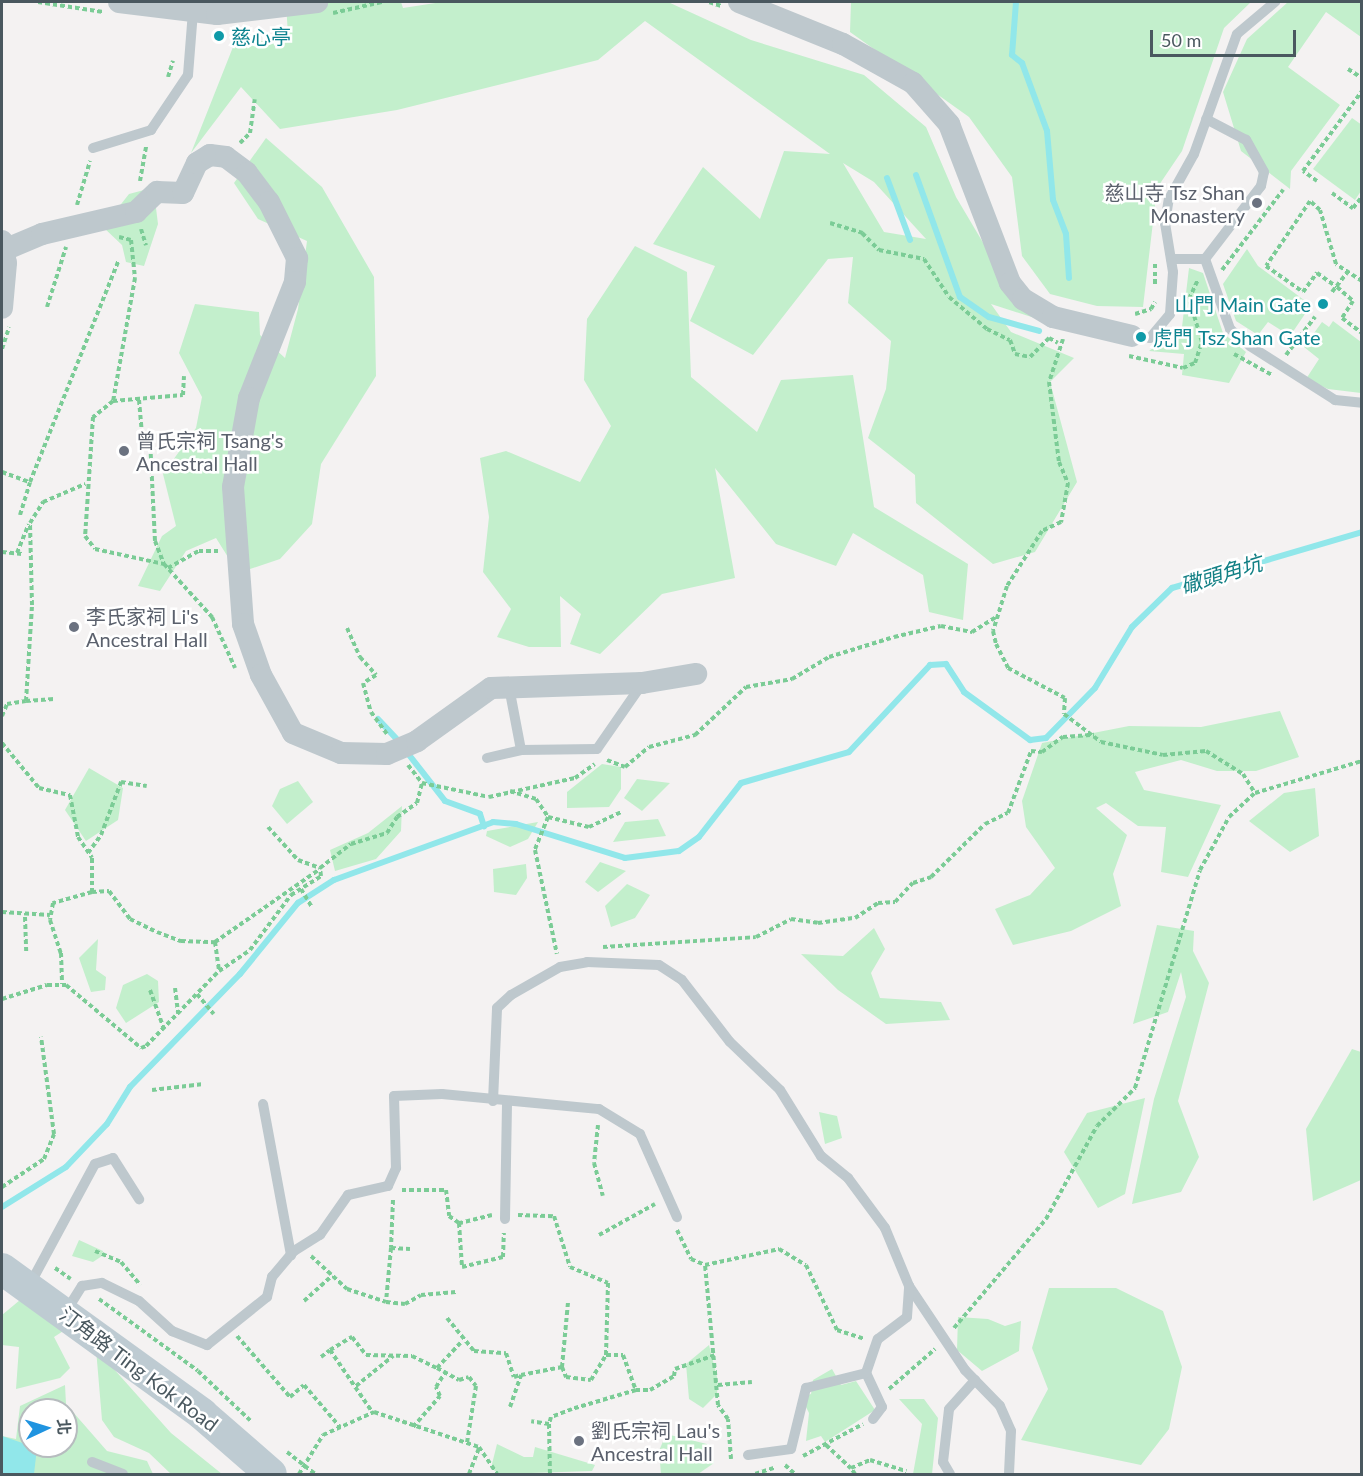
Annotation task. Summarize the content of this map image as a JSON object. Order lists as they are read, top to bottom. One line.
{"streets":{"main road":["汀角路 Ting Kok Road"]},"water":["䃟頭角坑"],"places":["慈心亭","慈山寺 Tsz Shan Monastery","山門 Main Gate","虎門 Tsz Shan Gate","曾氏宗祠 Tsang's Ancestral Hall","李氏家祠 Li's Ancestral Hall","劉氏宗祠 Lau's Ancestral Hall"],"scale_bar":"50 m","north":"right"}
